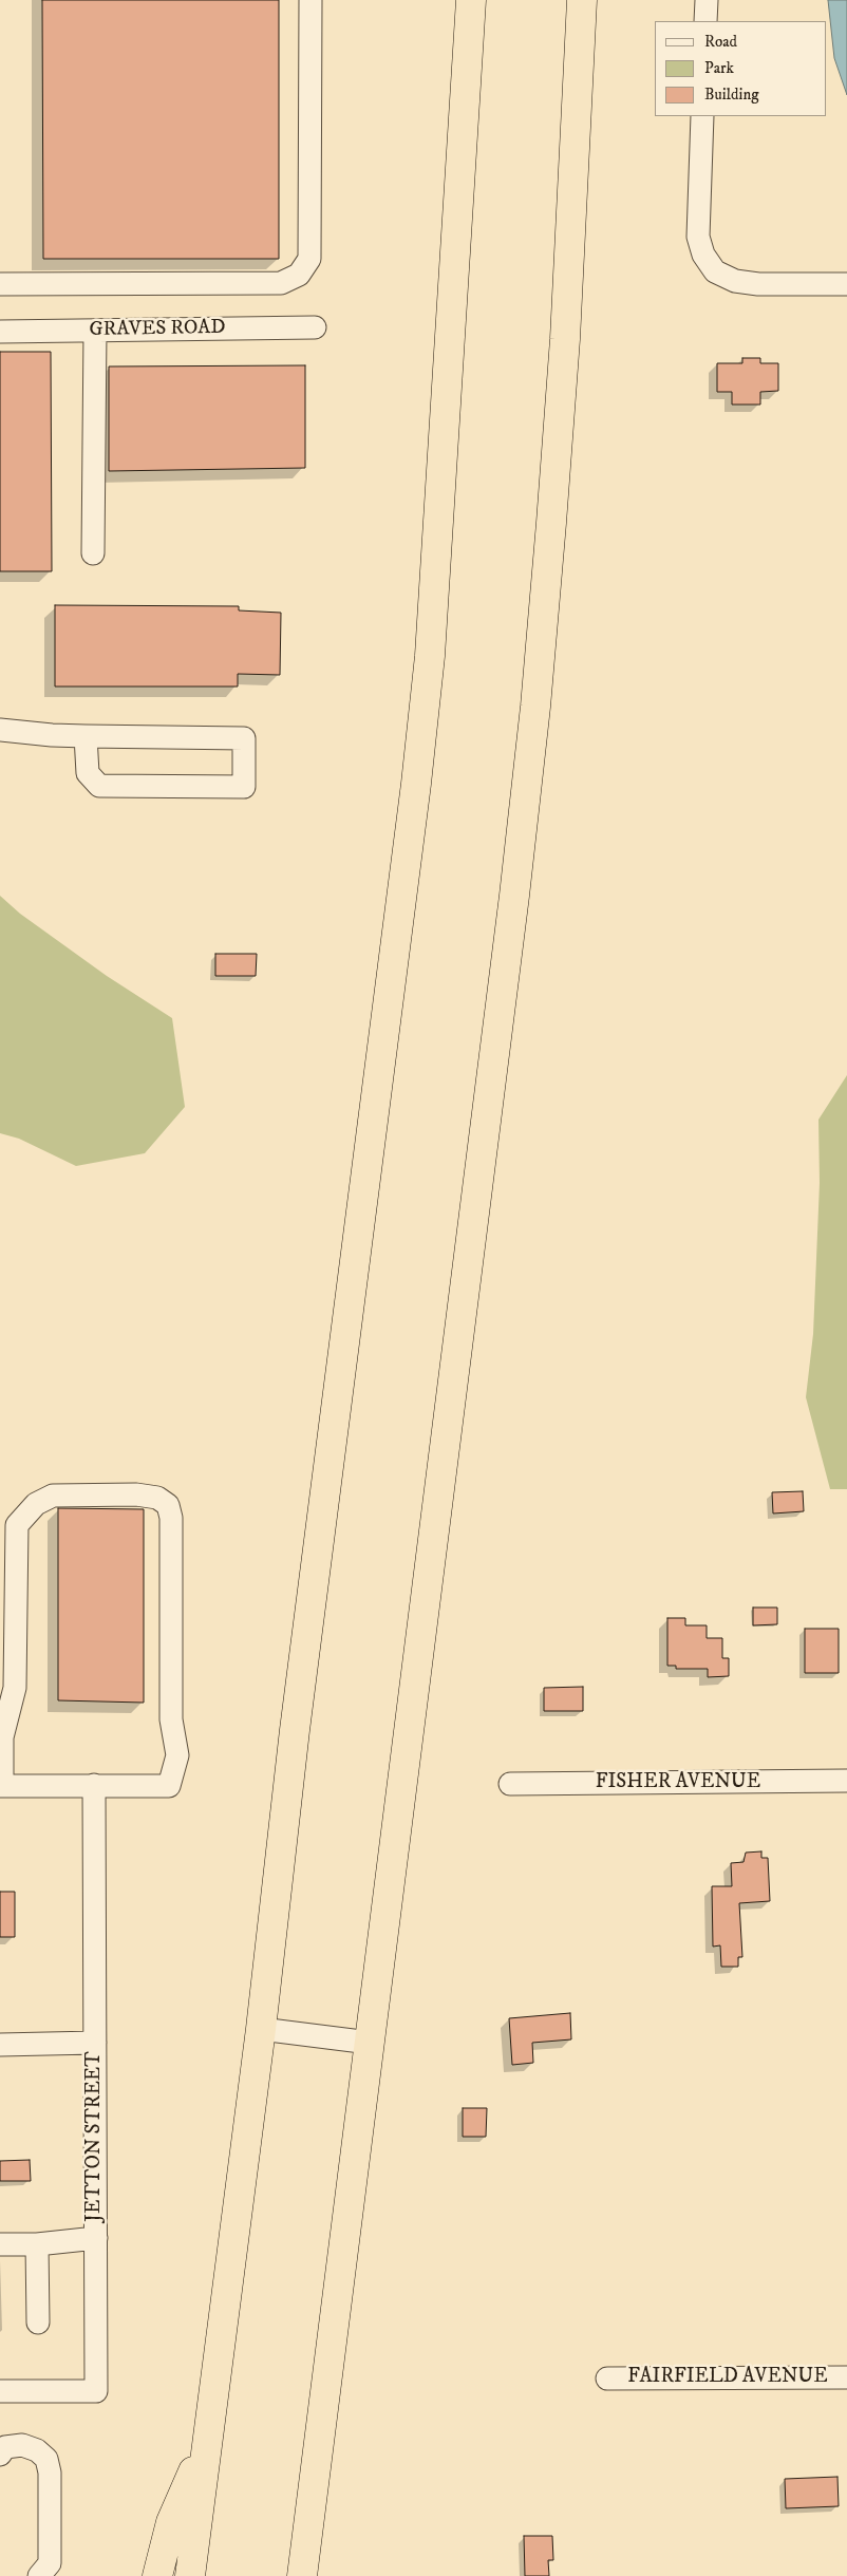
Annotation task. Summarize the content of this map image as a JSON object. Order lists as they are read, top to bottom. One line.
{"streets":{"street":["GRAVES ROAD","FISHER AVENUE","JETTON STREET","FAIRFIELD AVENUE"]},"legend":["Road","Park","Building"]}
